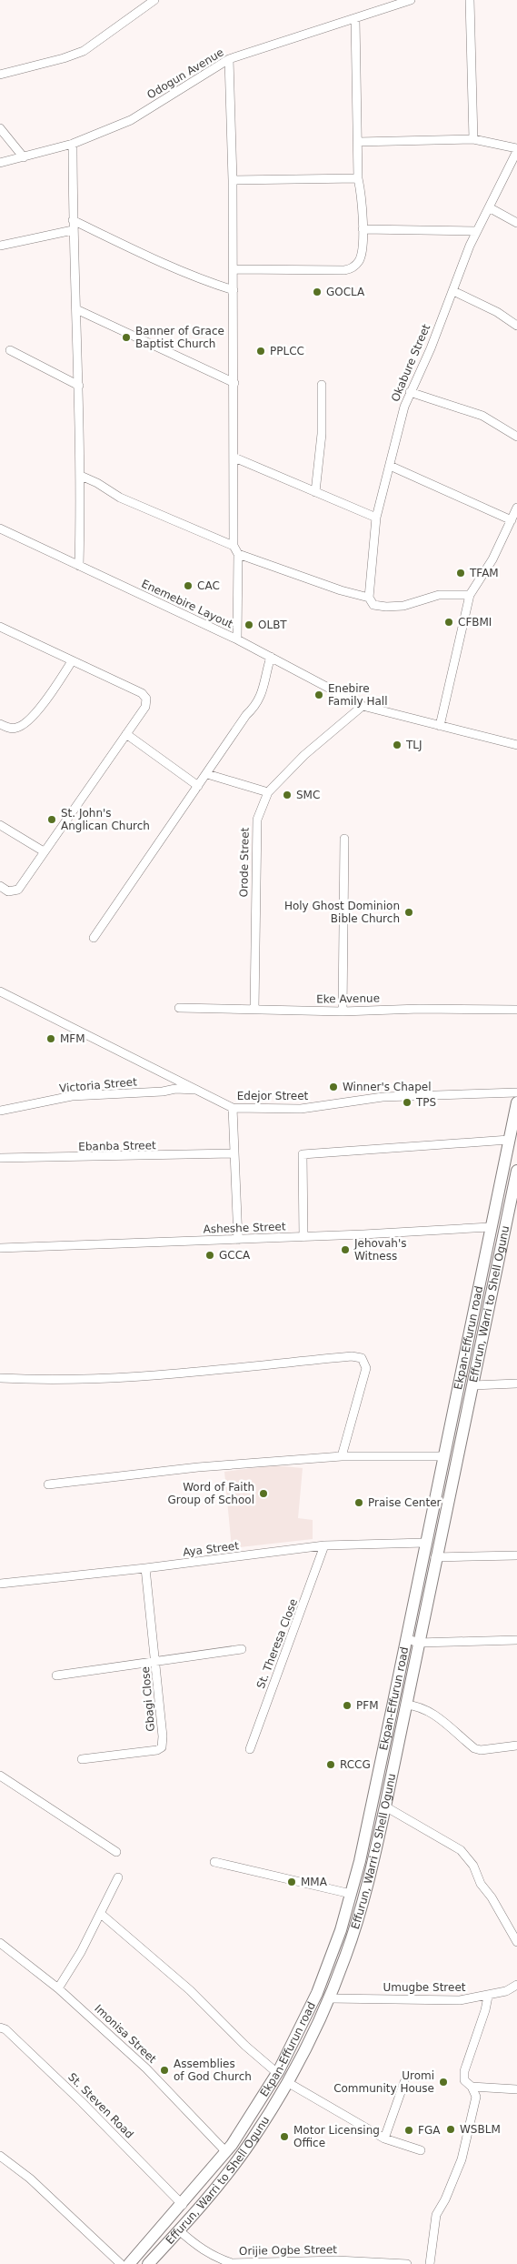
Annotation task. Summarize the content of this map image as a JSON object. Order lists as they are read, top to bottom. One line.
{"streets":{"main road":["Effurun, Warri to Shell Ogunu","Ekpan-Effurun road"],"street":["Odogun Avenue","Okabure Street","Enemebire Layout","Orode Street","Eke Avenue","Victoria Street","Edejor Street","Ebanba Street","Asheshe Street","Aya Street","St. Theresa Close","Gbagi Close","Umugbe Street","Imonisa Street","St. Steven Road","Orijie Ogbe Street"]},"crossings":[["Enemebire Layout","Orode Street"],["Orode Street","Eke Avenue"],["Victoria Street","Edejor Street"],["Asheshe Street","Ekpan-Effurun road"],["Effurun, Warri to Shell Ogunu","Umugbe Street"],["Effurun, Warri to Shell Ogunu","Orijie Ogbe Street"],["Ekpan-Effurun road","Aya Street"],["Ekpan-Effurun road","Imonisa Street"],["Ekpan-Effurun road","St. Steven Road"],["Aya Street","St. Theresa Close"],["Aya Street","Gbagi Close"]],"places":["GOCLA","Banner of Grace Baptist Church","PPLCC","TFAM","CAC","CFBMI","OLBT","Enebire Family Hall","TLJ","SMC","St. John's Anglican Church","Holy Ghost Dominion Bible Church","MFM","Winner's Chapel","TPS","Jehovah's Witness","GCCA","Word of Faith Group of School","Praise Center","PFM","RCCG","MMA","Assemblies of God Church","Uromi Community House","WSBLM","FGA","Motor Licensing Office"]}
